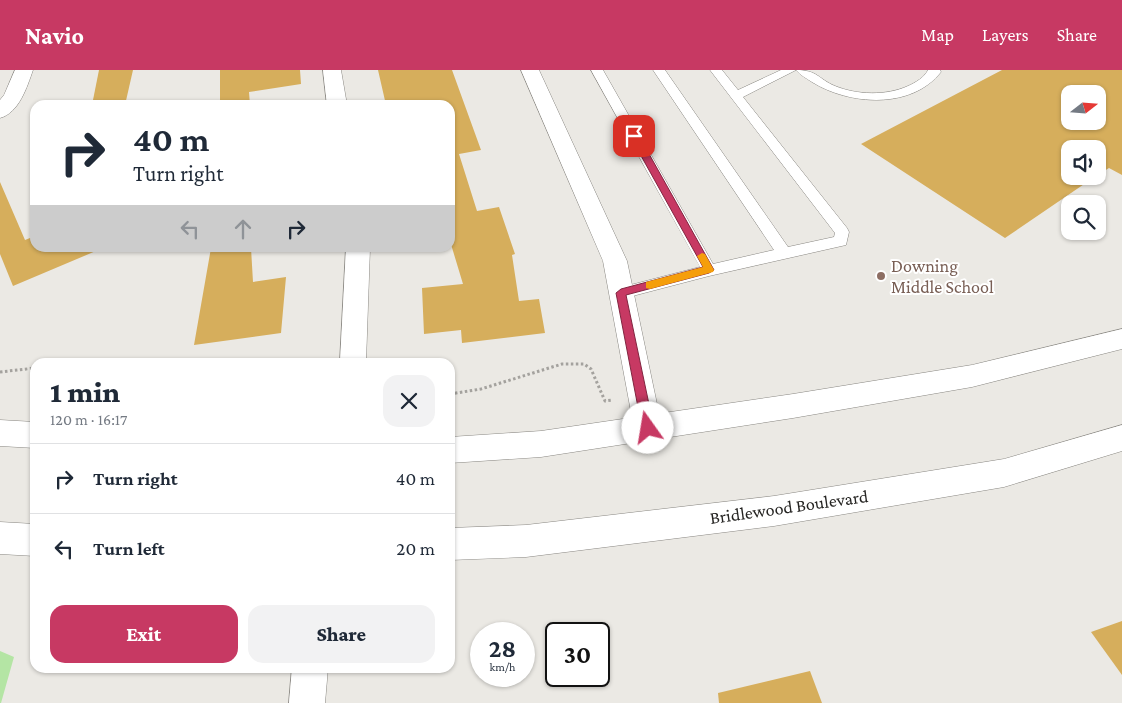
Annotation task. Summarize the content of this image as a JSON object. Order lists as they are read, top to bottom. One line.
{"streets":{"main road":["Bridlewood Boulevard"]},"places":["Downing Middle School"],"north":"right","page":{"header":"Navio","nav":["Map","Layers","Share"],"turn":["40 m","Turn right"],"heading":["1 min","120 m · 16:17"],"list":[{"name":"Turn right","value":"40 m"},{"name":"Turn left","value":"20 m"}],"buttons":["Exit","Share"],"speed":"28 km/h","limit":"30"}}
